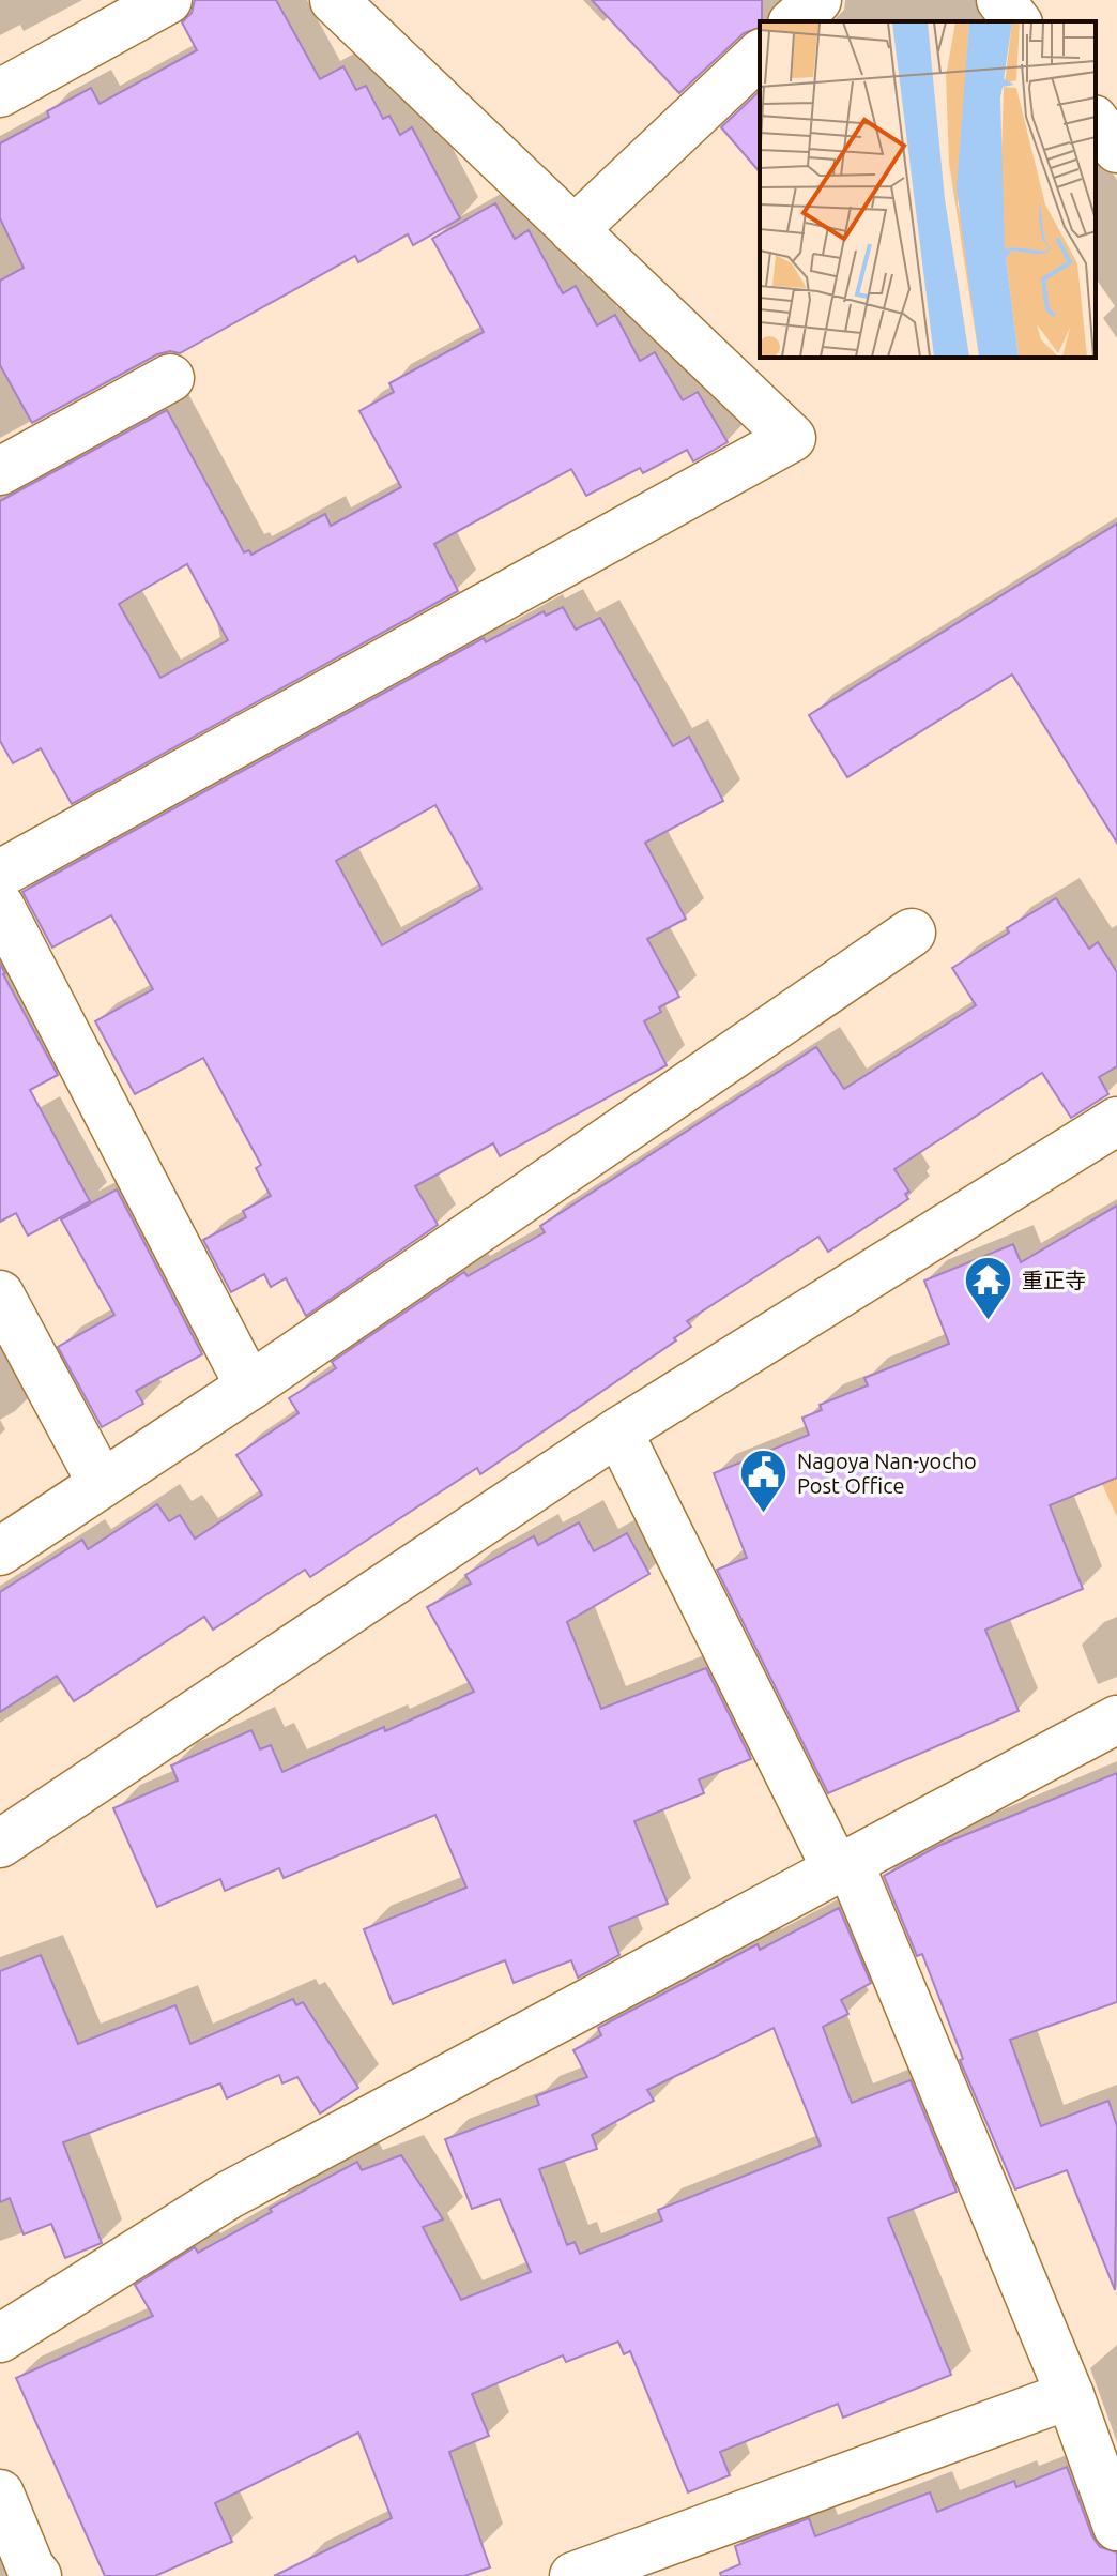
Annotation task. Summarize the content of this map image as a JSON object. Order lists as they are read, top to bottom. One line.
{"places":{"temple":["重正寺"],"public building":["Nagoya Nan-yocho Post Office"]}}
